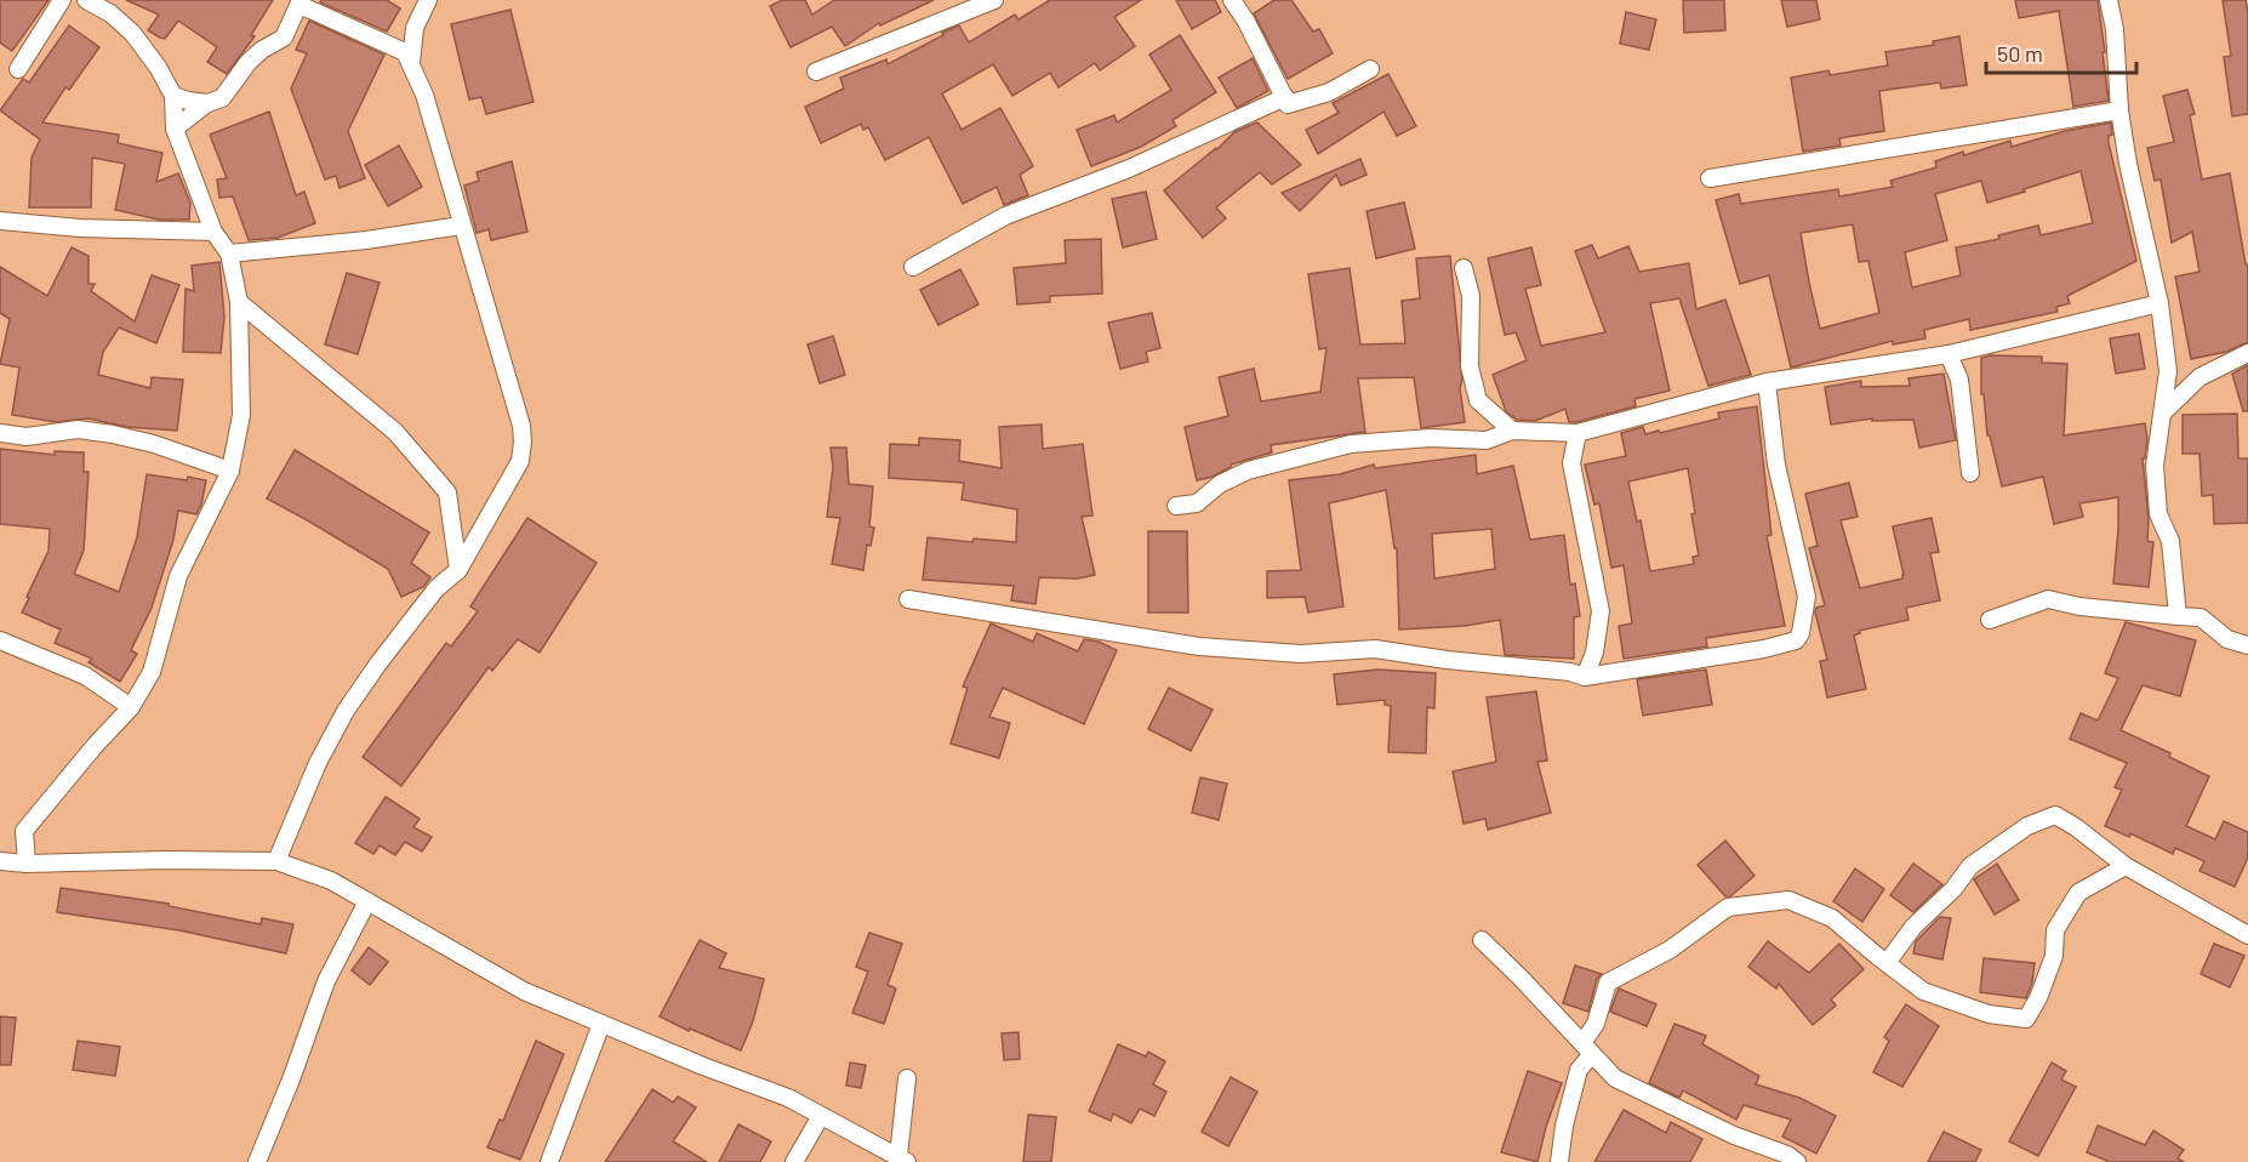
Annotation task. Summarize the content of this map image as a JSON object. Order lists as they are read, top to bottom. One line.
{"scale_bar":"50 m"}
